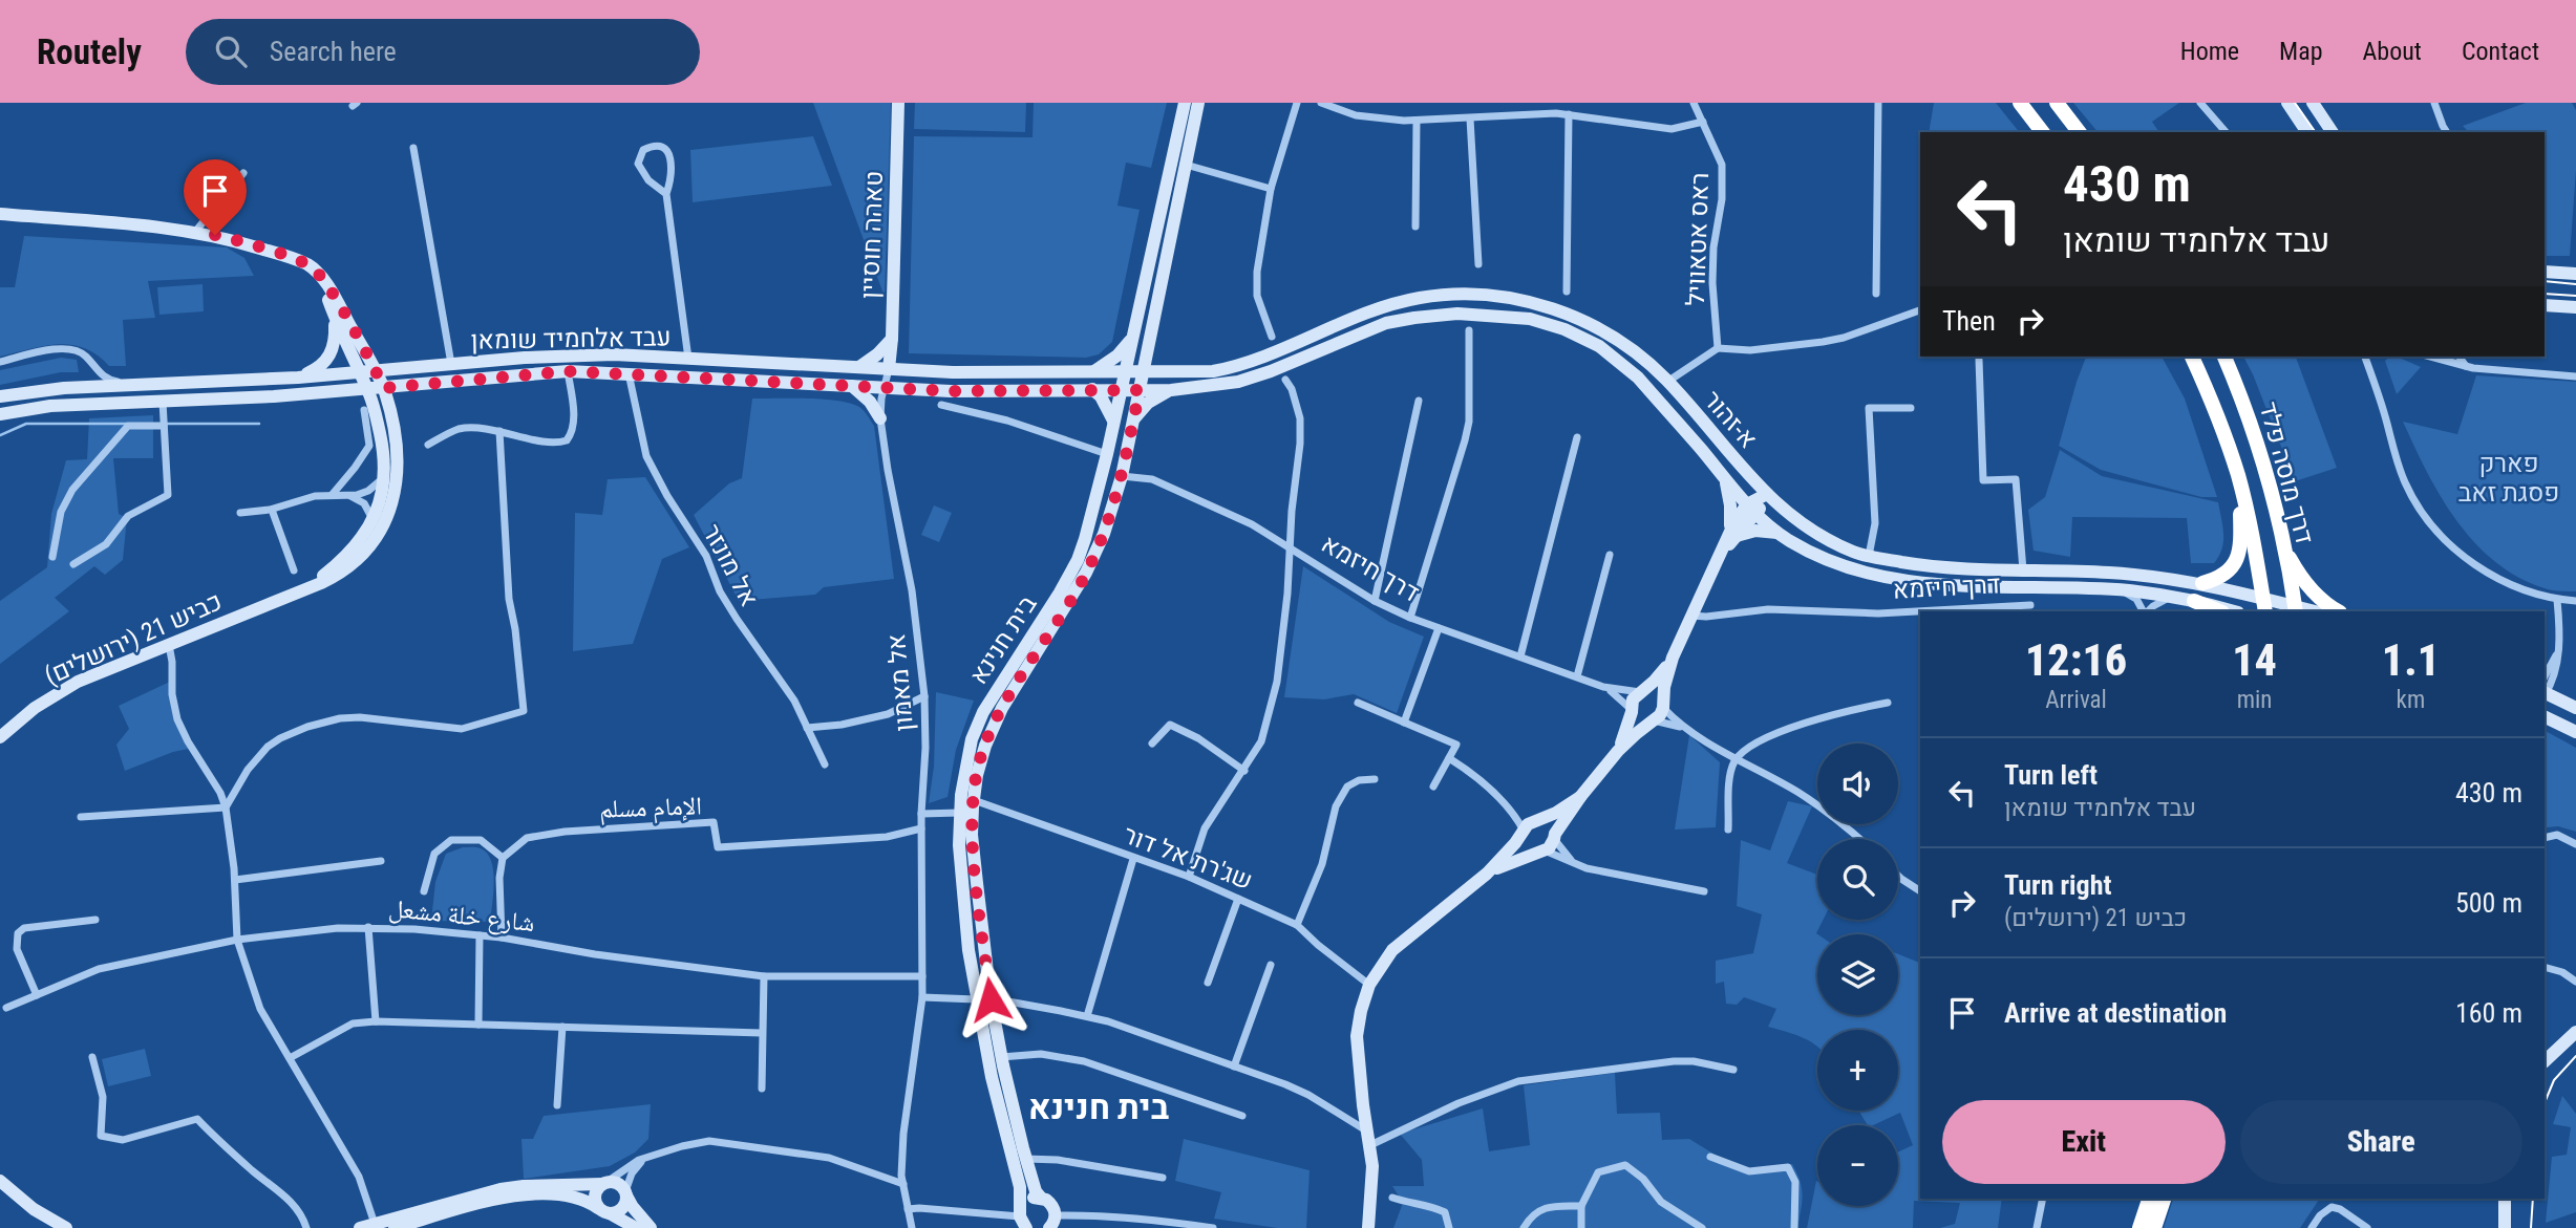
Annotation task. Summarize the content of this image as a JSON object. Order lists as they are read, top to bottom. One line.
{"streets":{"highway":["דרך מוסה פלד"],"main road":["טאהה חוסיין","עבד אלחמיד שומאן","א-זהור","כביש 21 (ירושלים)","בית חנינא"],"street":["ראס אטאוויל","אל מונזר","דרך חיזמא","אל מאמון","الإمام مسلم","שג'רת אל דור","شارع خلة مشعل"]},"crossings":[["טאהה חוסיין","עבד אלחמיד שומאן"],["טאהה חוסיין","אל מאמון"],["עבד אלחמיד שומאן","א-זהור"],["עבד אלחמיד שומאן","אל מונזר"],["עבד אלחמיד שומאן","כביש 21 (ירושלים)"],["עבד אלחמיד שומאן","בית חנינא"],["עבד אלחמיד שומאן","אל מאמון"],["א-זהור","דרך מוסה פלד"],["א-זהור","בית חנינא"],["דרך חיזמא","בית חנינא"],["בית חנינא","שג'רת אל דור"],["אל מאמון","الإمام مسلم"],["אל מאמון","شارع خلة مشعل"]],"districts":["בית חנינא"],"parks":["פארק פסגת זאב"],"page":{"header":"Routely","search":"Search here","nav":["Home","Map","About","Contact"],"turn":["430 m","עבד אלחמיד שומאן"],"then":"Then","eta":["12:16","Arrival","14","min","1.1","km"],"list":[{"name":"Turn left","note":"עבד אלחמיד שומאן","value":"430 m"},{"name":"Turn right","note":"כביש 21 (ירושלים)","value":"500 m"},{"name":"Arrive at destination","value":"160 m"}],"map_buttons":["+","−"],"buttons":["Exit","Share"]}}
